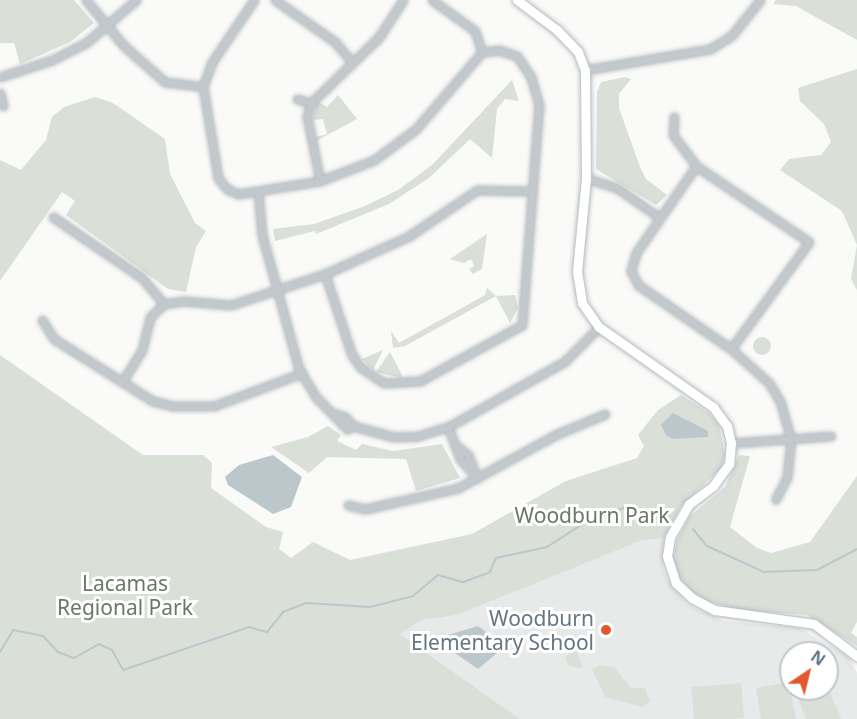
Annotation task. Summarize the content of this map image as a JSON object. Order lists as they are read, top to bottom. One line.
{"parks":["Woodburn Park","Lacamas Regional Park"],"places":["Woodburn Elementary School"],"north":"top right"}
